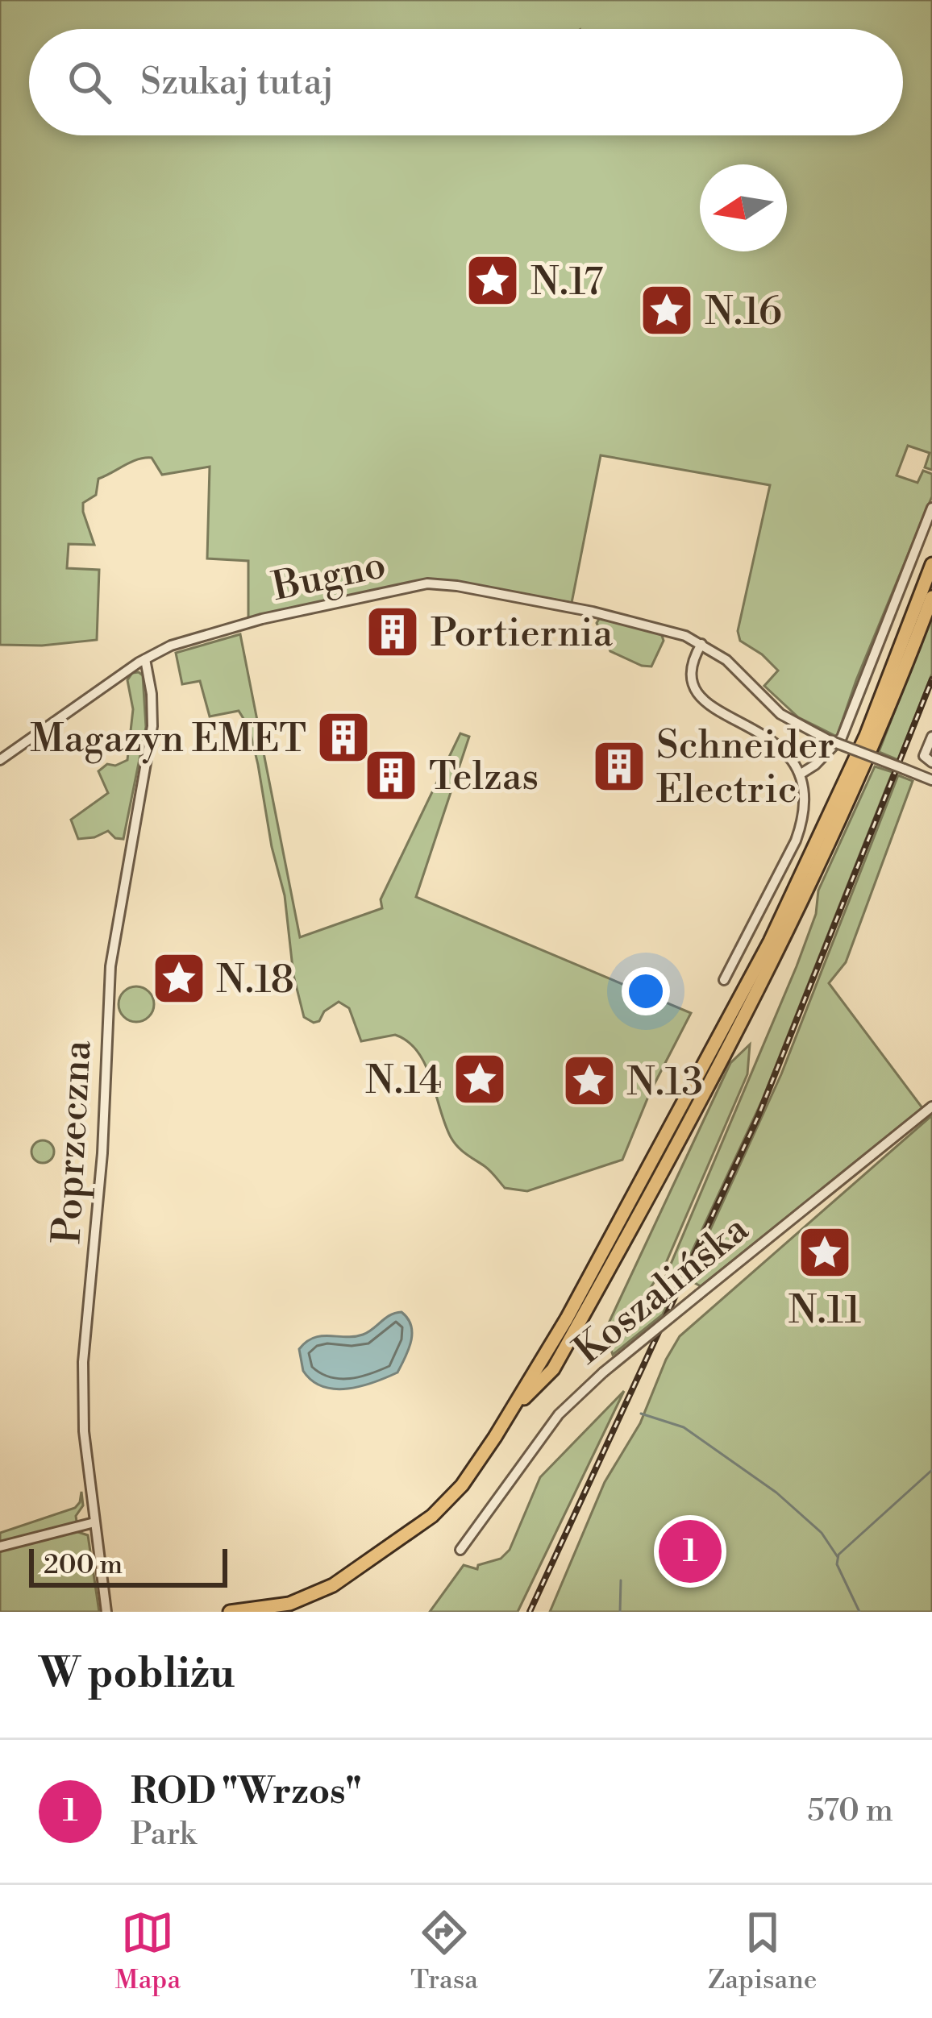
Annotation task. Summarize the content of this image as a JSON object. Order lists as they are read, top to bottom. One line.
{"streets":{"street":["Bugno","Poprzeczna","Koszalińska"]},"crossings":[["Bugno","Poprzeczna"]],"places":{"place":["N.17","N.16","N.18","N.14","N.13","N.11"],"building":["Portiernia","Magazyn EMET","Schneider Electric","Telzas"]},"scale_bar":"200 m","north":"left","page":{"search":"Szukaj tutaj","pins":"1","scale":"200 m","heading":"W pobliżu","list":[{"mark":"1","name":"ROD \"Wrzos\"","note":"Park","value":"570 m"}],"nav":["Mapa","Trasa","Zapisane"]}}
